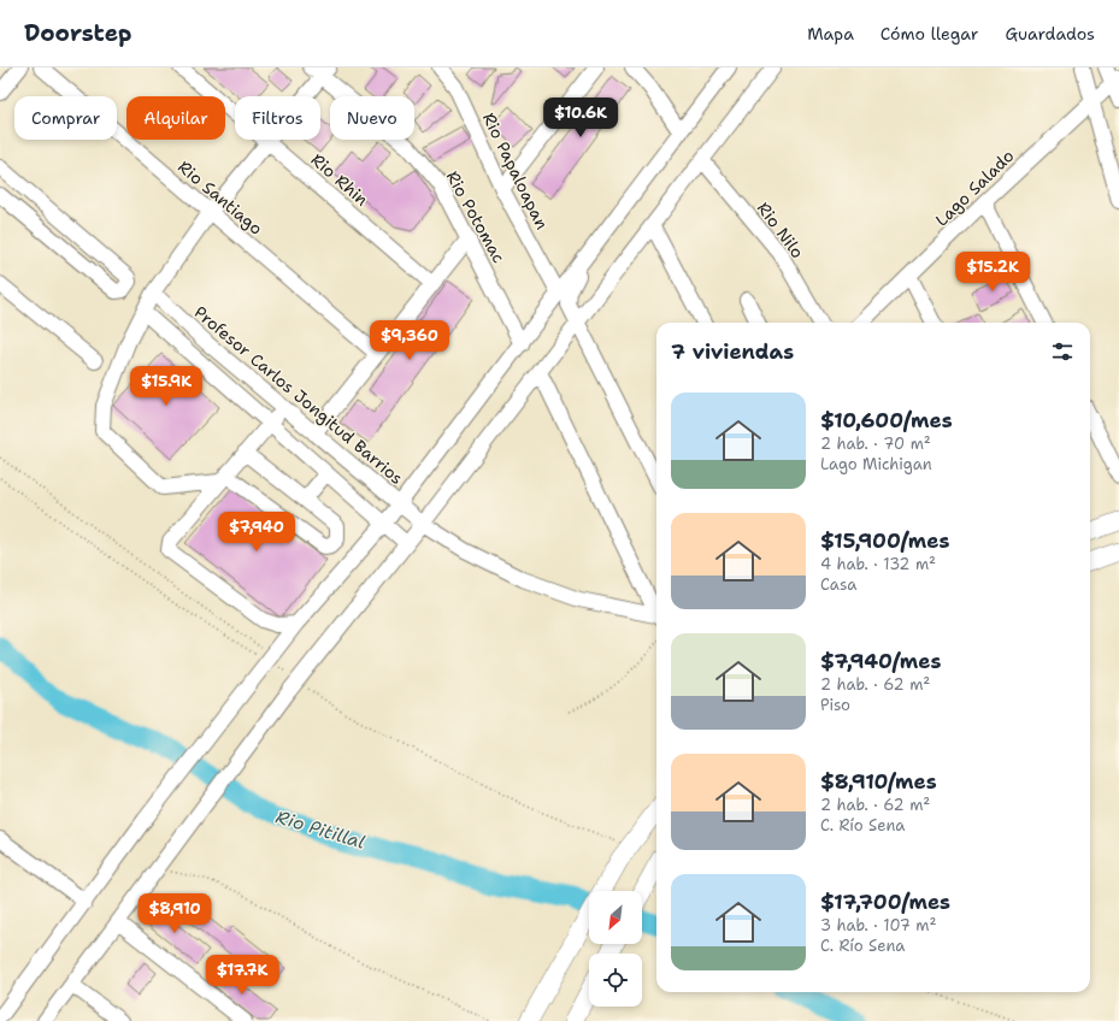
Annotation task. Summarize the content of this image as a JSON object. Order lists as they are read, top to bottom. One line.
{"streets":{"street":["Rio Papaloapan","Rio Rhin","Lago Salado","Rio Santiago","Rio Potomac","Rio Nilo","Profesor Carlos Jongitud Barrios"]},"water":["Rio Pitillal"],"north":"bottom left","page":{"header":"Doorstep","nav":["Mapa","Cómo llegar","Guardados"],"chip":["Comprar","Alquilar","Filtros","Nuevo"],"price":["$10.6K","$15.2K","$9,360","$15.9K","$7,940","$8,910","$17.7K"],"heading":"7 viviendas","list":[{"name":"$10,600/mes","note":"2 hab. · 70 m² · Lago Michigan"},{"name":"$15,900/mes","note":"4 hab. · 132 m² · Casa"},{"name":"$7,940/mes","note":"2 hab. · 62 m² · Piso"},{"name":"$8,910/mes","note":"2 hab. · 62 m² · C. Río Sena"},{"name":"$17,700/mes","note":"3 hab. · 107 m² · C. Río Sena"}]}}
